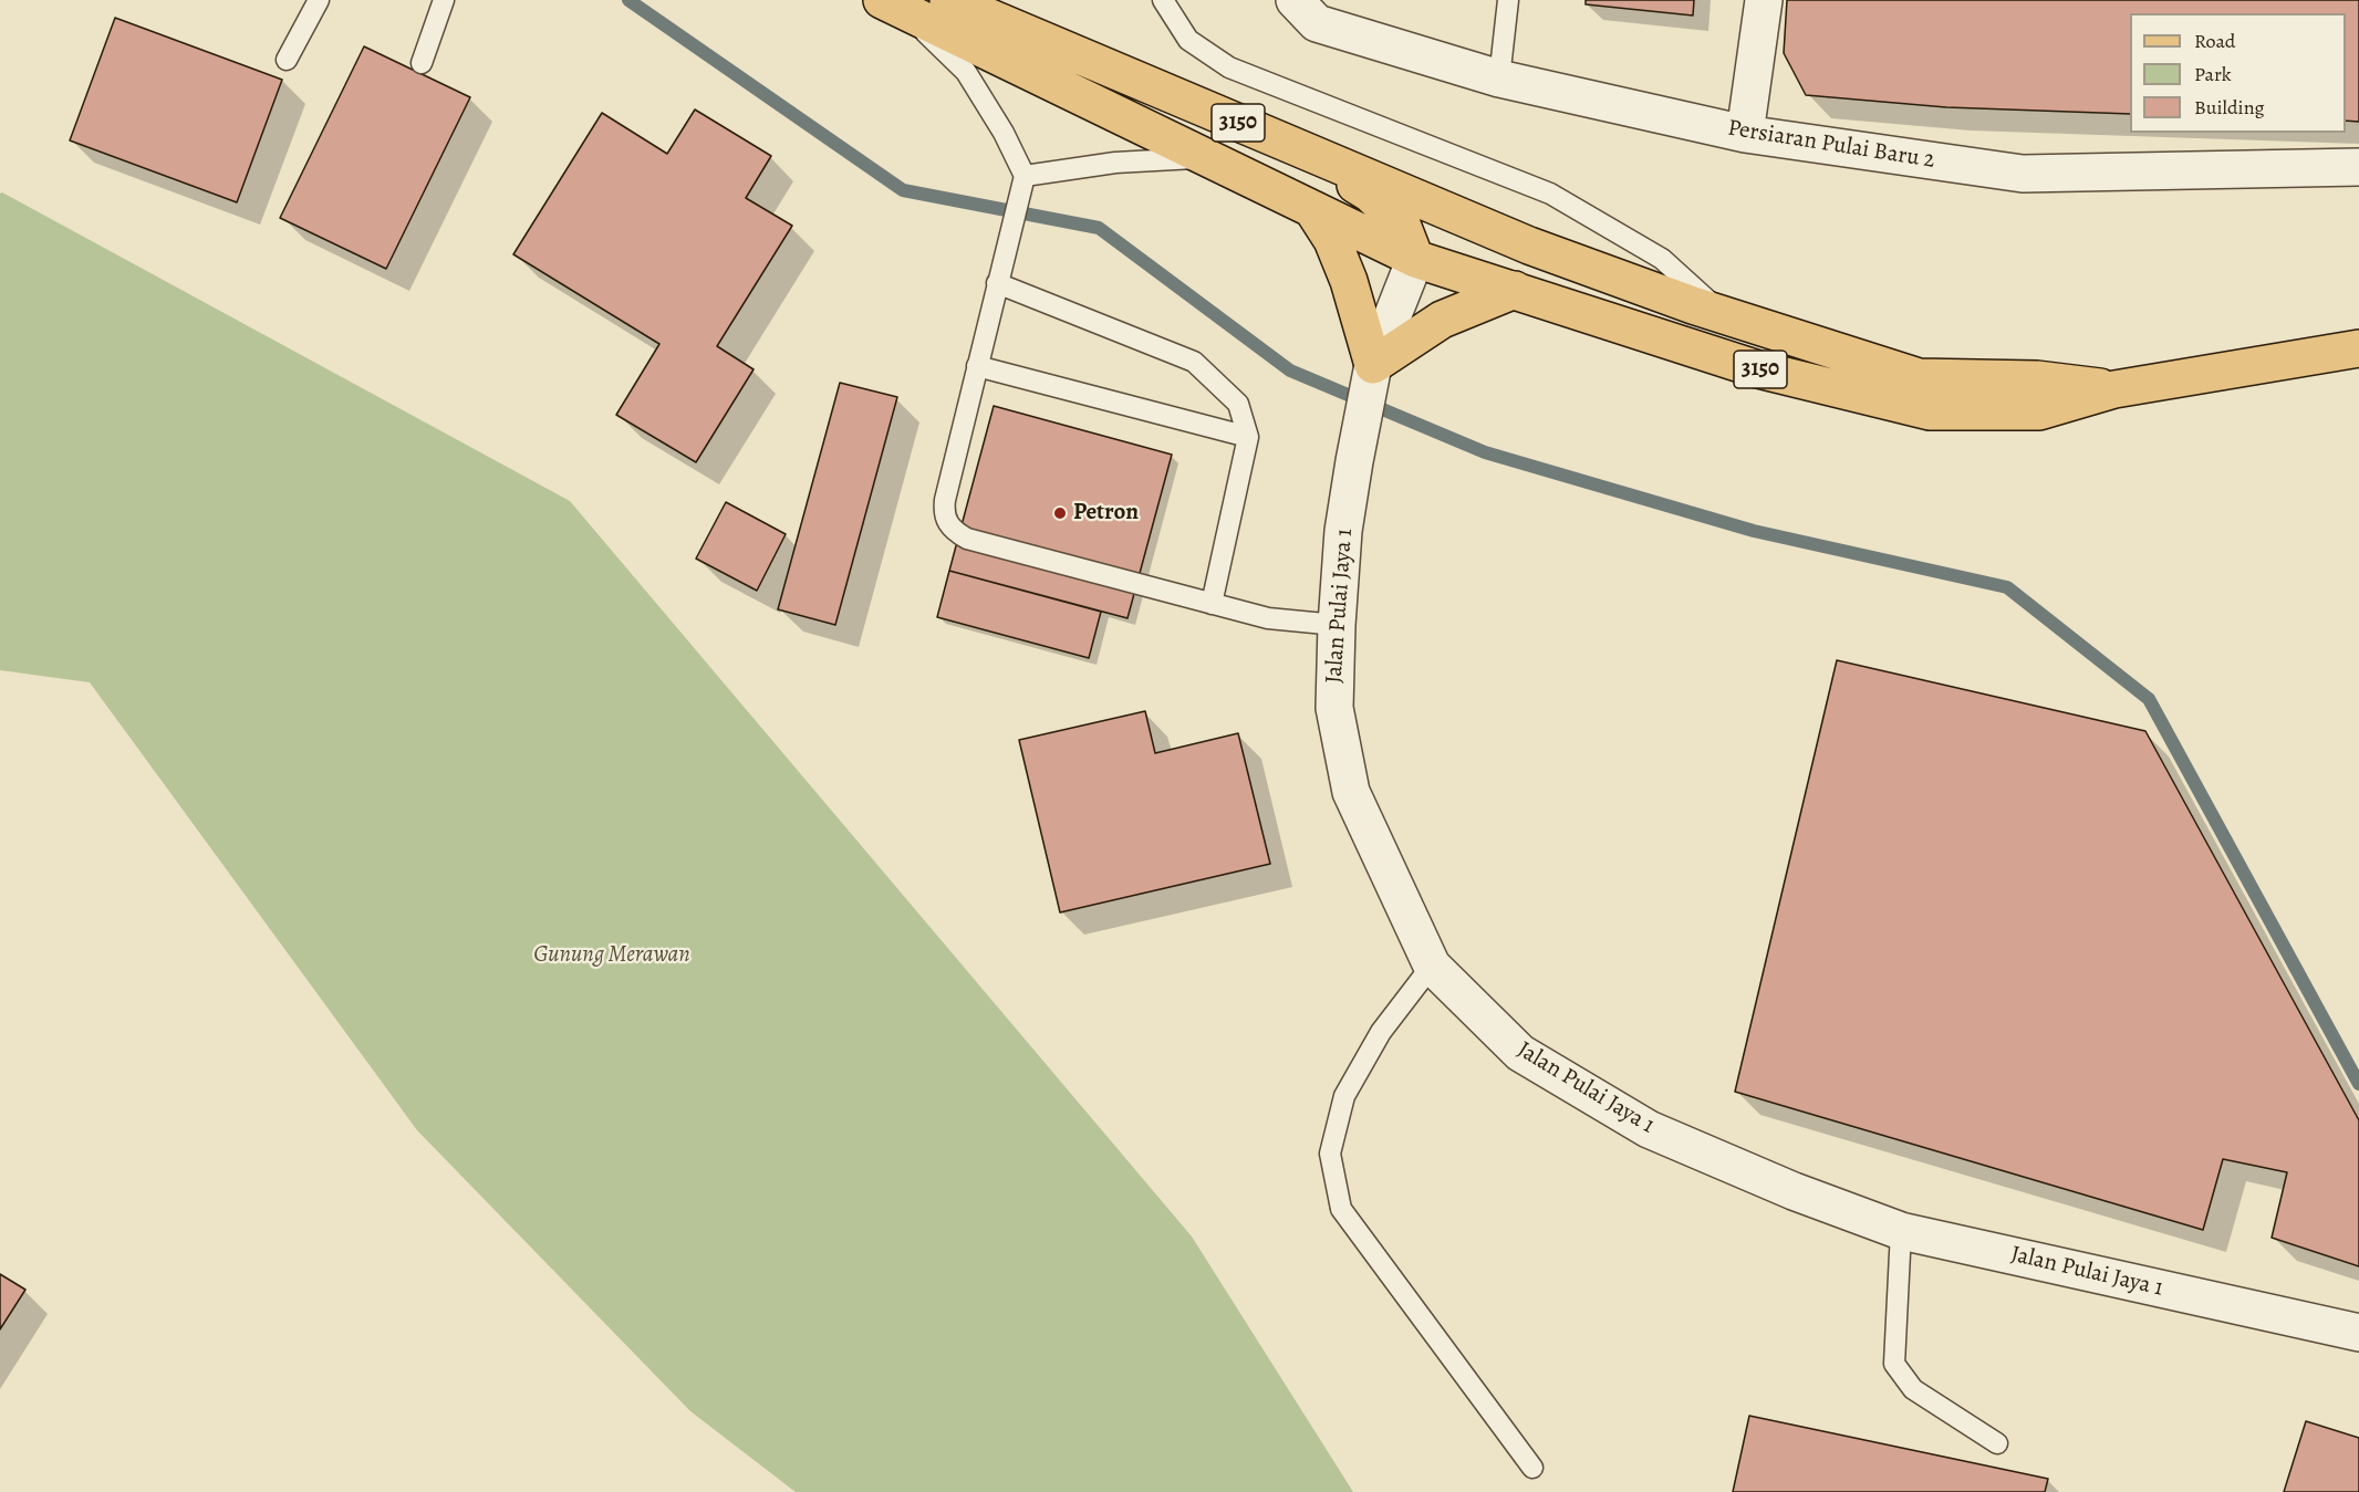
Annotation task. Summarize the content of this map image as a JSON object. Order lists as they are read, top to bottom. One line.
{"streets":{"main road":["3150"],"street":["Persiaran Pulai Baru 2","Jalan Pulai Jaya 1"]},"crossings":[["3150","Jalan Pulai Jaya 1"]],"parks":["Gunung Merawan"],"places":["Petron"],"legend":["Road","Park","Building"]}
